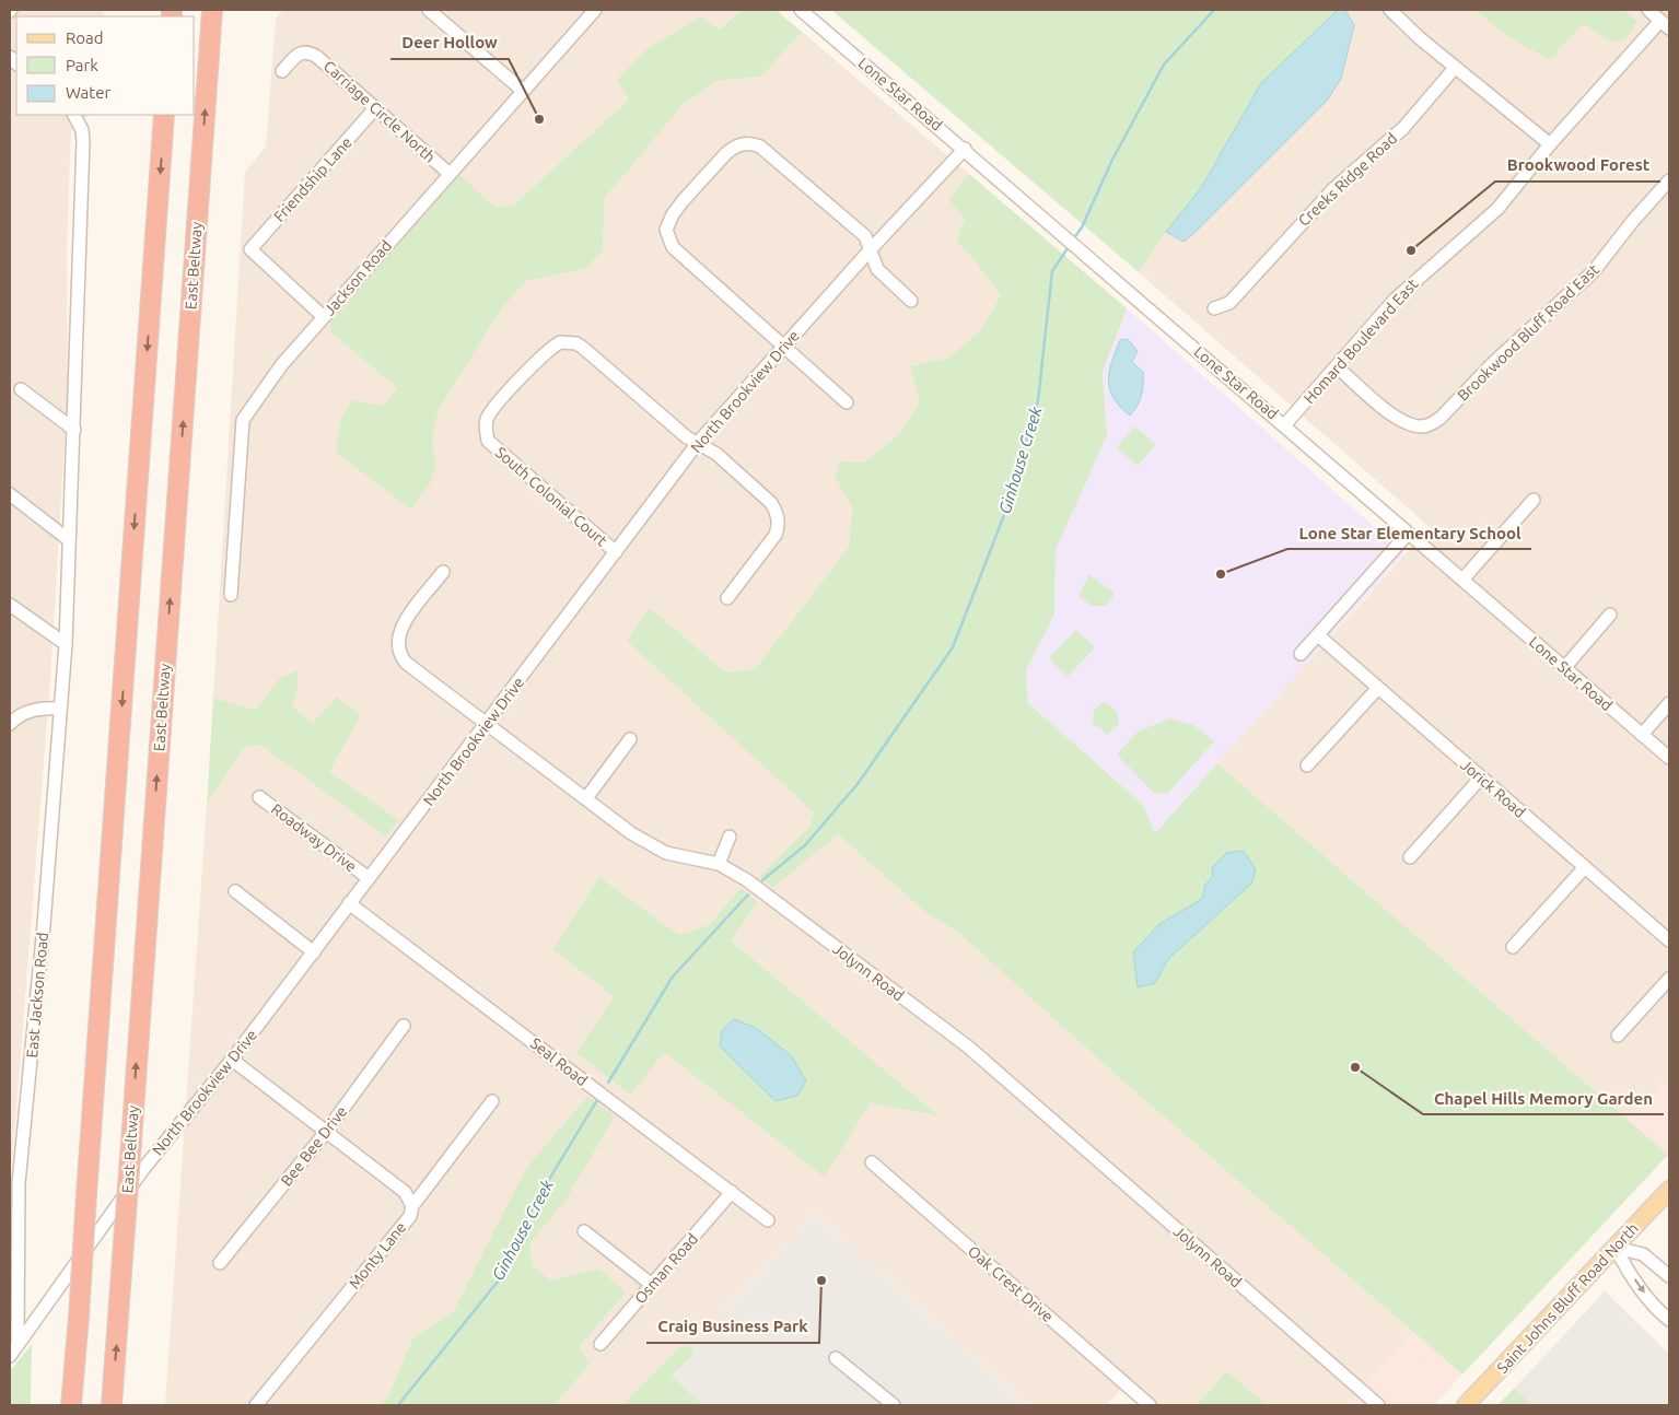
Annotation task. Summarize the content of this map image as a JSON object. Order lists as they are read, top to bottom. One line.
{"streets":{"highway":["East Beltway"],"main road":["Saint Johns Bluff Road North"],"street":["Lone Star Road","Carriage Circle North","Friendship Lane","Creeks Ridge Road","Jackson Road","Brookwood Bluff Road East","Homard Boulevard East","North Brookview Drive","South Colonial Court","Jorick Road","Roadway Drive","Jolynn Road","East Jackson Road","Seal Road","Bee Bee Drive","Monty Lane","Osman Road","Oak Crest Drive"]},"crossings":[["Lone Star Road","Homard Boulevard East"],["Lone Star Road","North Brookview Drive"],["Carriage Circle North","Friendship Lane"],["Carriage Circle North","Jackson Road"],["Friendship Lane","Jackson Road"],["Brookwood Bluff Road East","Homard Boulevard East"],["North Brookview Drive","South Colonial Court"],["North Brookview Drive","Roadway Drive"],["North Brookview Drive","Jolynn Road"],["North Brookview Drive","East Jackson Road"],["North Brookview Drive","Seal Road"],["Seal Road","Osman Road"]],"water":["Ginhouse Creek"],"places":["Deer Hollow","Brookwood Forest","Lone Star Elementary School","Chapel Hills Memory Garden","Craig Business Park"],"legend":["Road","Park","Water"]}
